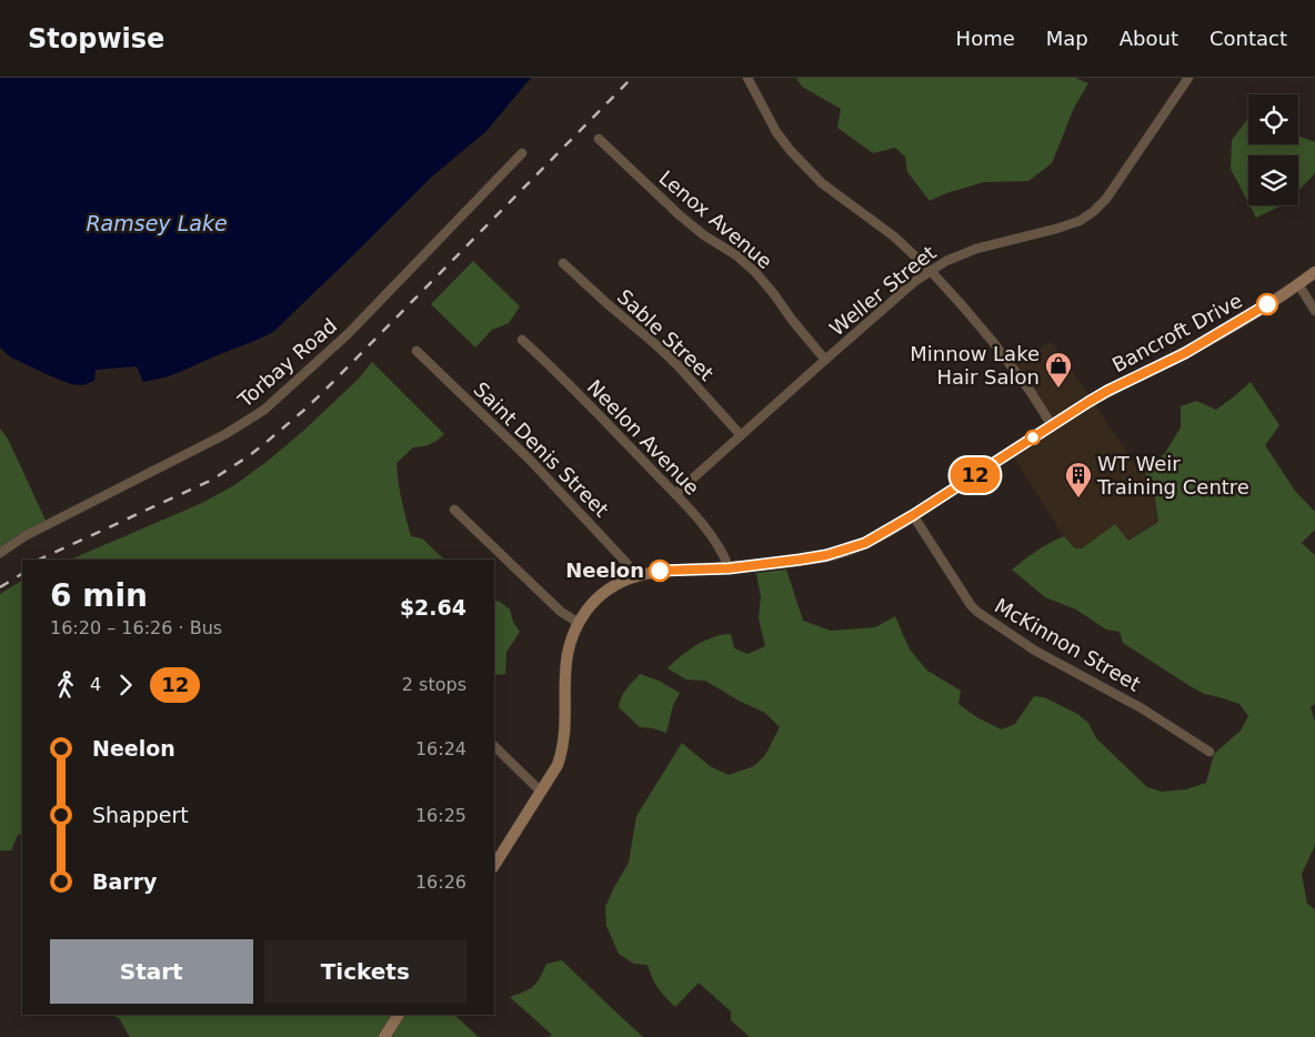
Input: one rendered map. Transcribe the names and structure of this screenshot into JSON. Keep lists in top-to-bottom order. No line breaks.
{"streets":{"main road":["Bancroft Drive"],"street":["Lenox Avenue","Weller Street","Sable Street","Torbay Road","Neelon Avenue","Saint Denis Street","McKinnon Street"]},"crossings":[["Lenox Avenue","Weller Street"],["Weller Street","Sable Street"],["Weller Street","Neelon Avenue"],["Bancroft Drive","Neelon Avenue"],["Bancroft Drive","Saint Denis Street"],["Bancroft Drive","McKinnon Street"]],"water":["Ramsey Lake"],"places":{"shop":["Minnow Lake Hair Salon"],"building":["WT Weir Training Centre"],"other":["Neelon"]},"lines":["bus line 12"],"page":{"header":"Stopwise","nav":["Home","Map","About","Contact"],"on_map":"12","heading":["6 min","16:20 – 16:26 · Bus","$2.64"],"legs":["4","12","2 stops"],"list":[{"name":"Neelon","value":"16:24"},{"name":"Shappert","value":"16:25"},{"name":"Barry","value":"16:26"}],"buttons":["Start","Tickets"]}}
